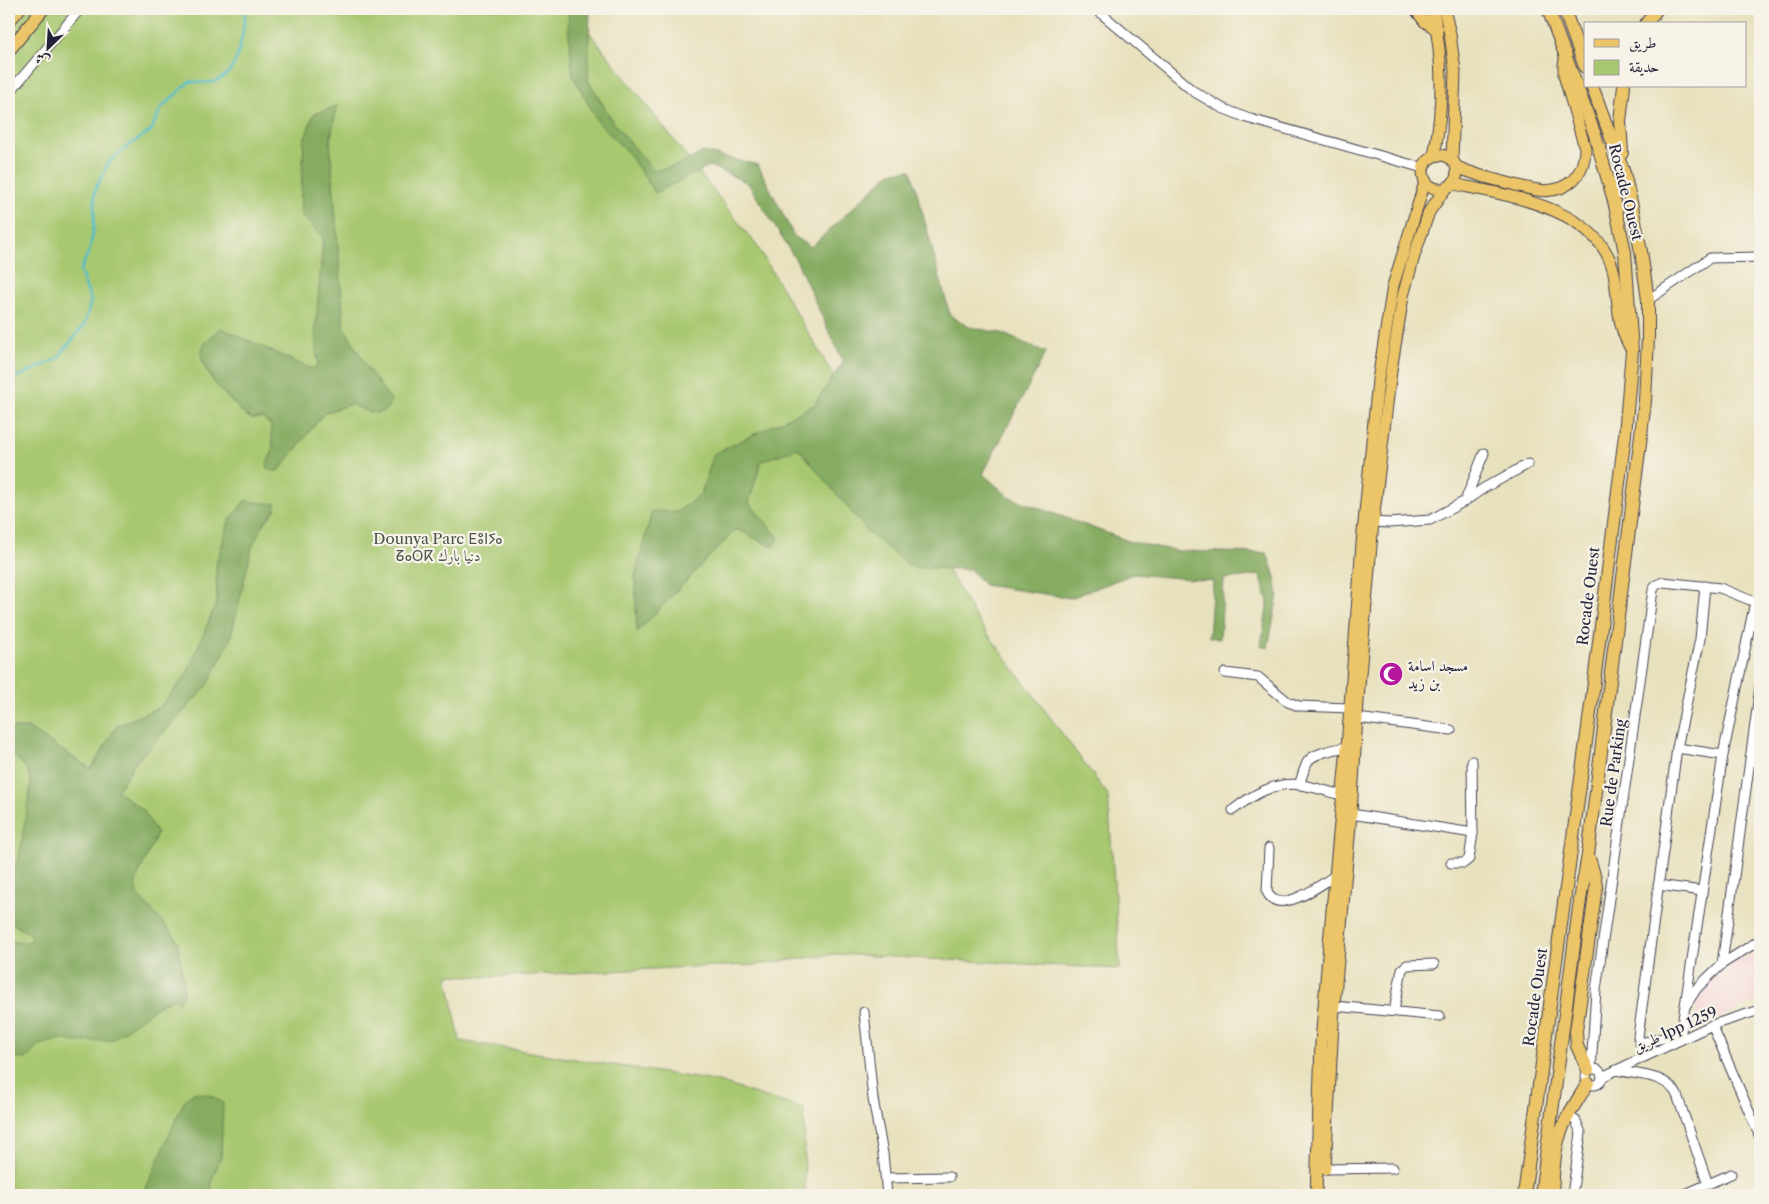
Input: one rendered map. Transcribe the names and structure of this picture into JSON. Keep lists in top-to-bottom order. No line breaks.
{"streets":{"highway":["Rocade Ouest"],"street":["Rue de Parking","طريق lpp 1259"]},"crossings":[["Rue de Parking","طريق lpp 1259"]],"parks":["Dounya Parc ⴹⵓⵏⵢⴰ ⵒⴰⵔⴽ دنيا بارك"],"places":{"mosque":["مسجد اسامة بن زيد"]},"legend":["طريق","حديقة"],"north":"bottom left"}
